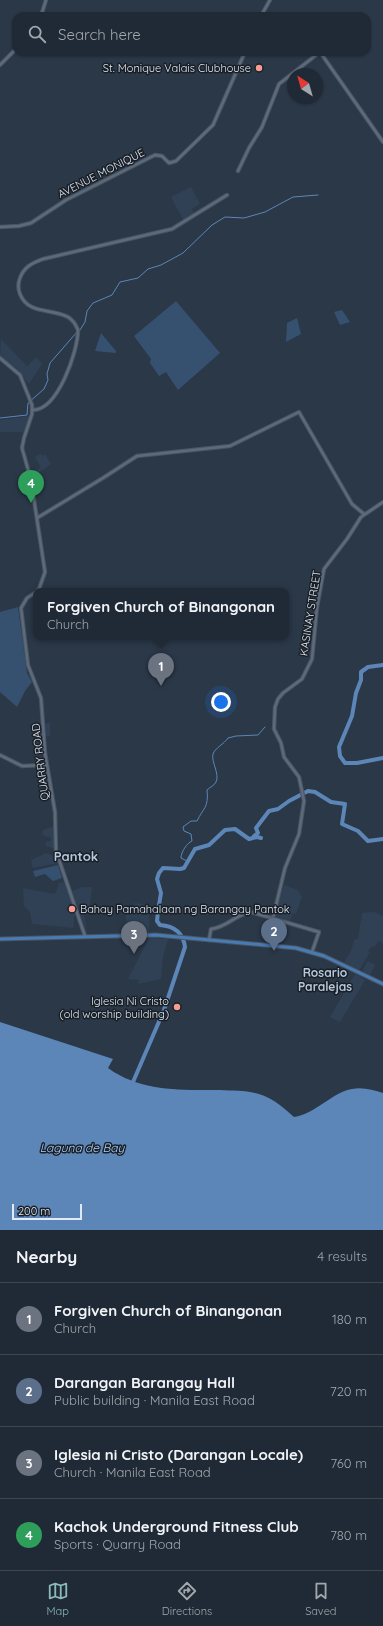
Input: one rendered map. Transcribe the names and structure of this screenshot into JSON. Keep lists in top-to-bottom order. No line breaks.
{"streets":{"street":["AVENUE MONIQUE","KASINAY STREET","QUARRY ROAD"]},"districts":["Pantok","Rosario Paralejas"],"water":["Laguna de Bay"],"places":["St. Monique Valais Clubhouse","Bahay Pamahalaan ng Barangay Pantok","Iglesia Ni Cristo (old worship building)"],"scale_bar":"200 m","north":"top left","page":{"search":"Search here","pins":["4","1","2","3"],"popup":["Forgiven Church of Binangonan","Church"],"scale":"200 m","heading":["Nearby","4 results"],"list":[{"mark":"1","name":"Forgiven Church of Binangonan","note":"Church","value":"180 m"},{"mark":"2","name":"Darangan Barangay Hall","note":"Public building · Manila East Road","value":"720 m"},{"mark":"3","name":"Iglesia ni Cristo (Darangan Locale)","note":"Church · Manila East Road","value":"760 m"},{"mark":"4","name":"Kachok Underground Fitness Club","note":"Sports · Quarry Road","value":"780 m"}],"nav":["Map","Directions","Saved"]}}
